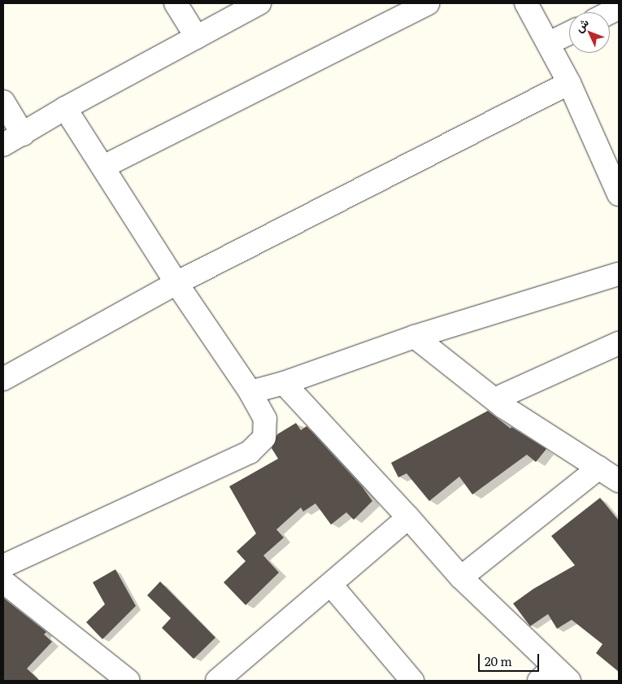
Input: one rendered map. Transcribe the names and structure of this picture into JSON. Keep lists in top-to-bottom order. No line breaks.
{"scale_bar":"20 m","north":"top left"}
